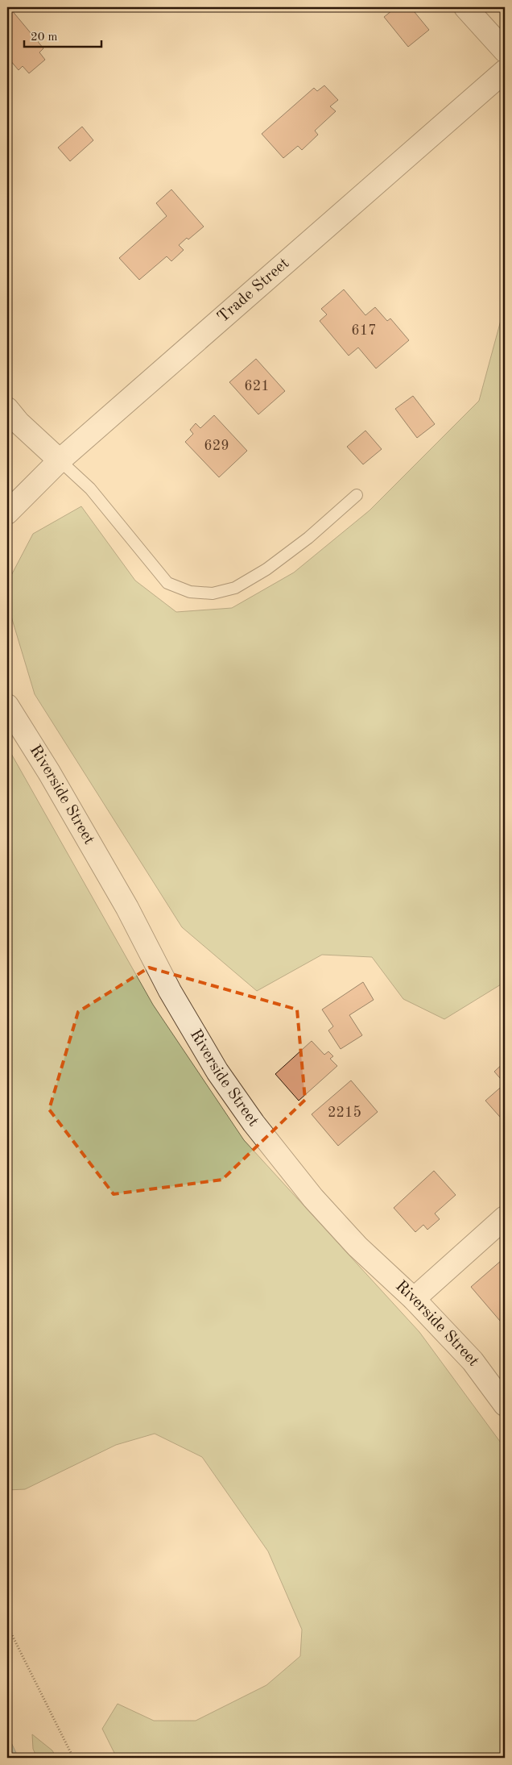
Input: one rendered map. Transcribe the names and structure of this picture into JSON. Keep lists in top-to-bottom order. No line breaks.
{"streets":{"street":["Trade Street","Riverside Street"]},"house_numbers":["617","621","629","2215"],"scale_bar":"20 m"}
